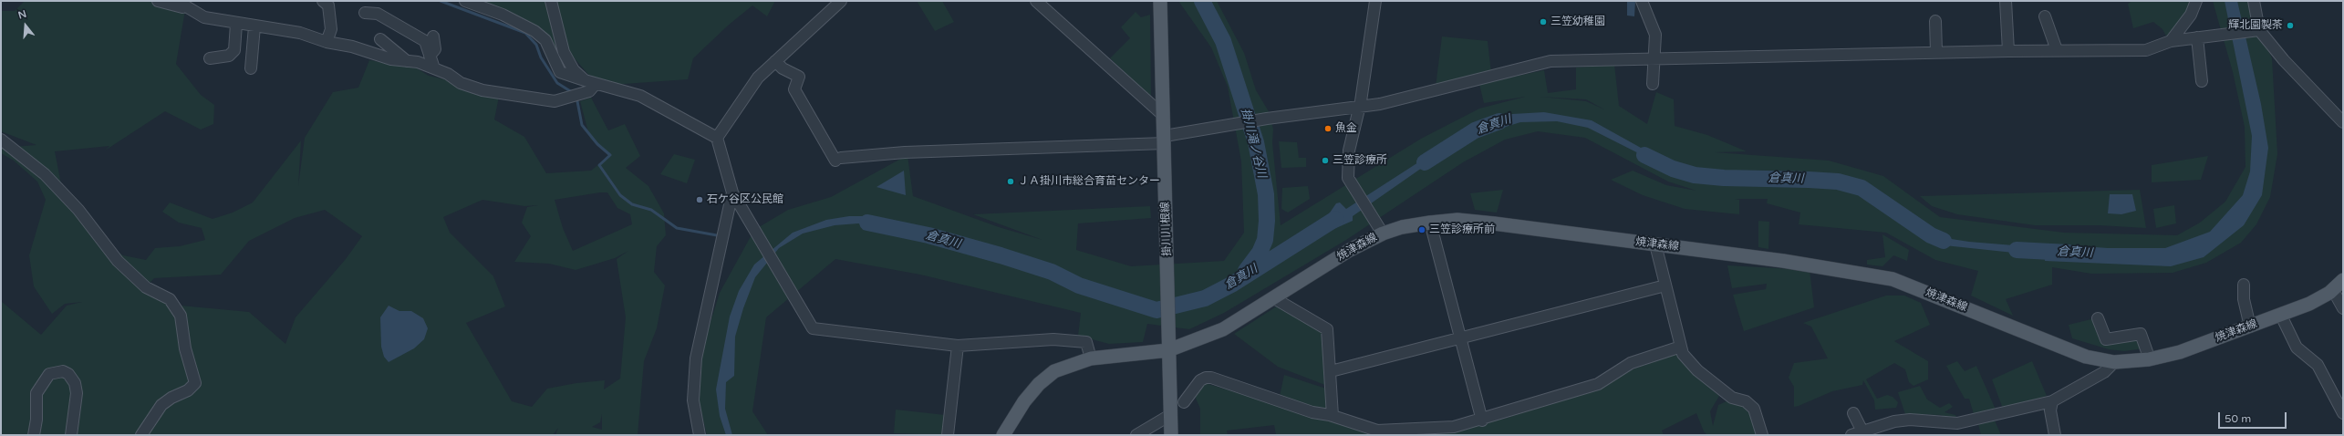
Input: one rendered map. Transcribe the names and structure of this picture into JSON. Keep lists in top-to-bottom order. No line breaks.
{"streets":{"main road":["掛川川根線","焼津森線"]},"crossings":[["掛川川根線","焼津森線"]],"water":["倉真川","掛川滝ノ谷川"],"places":["三笠幼稚園","輝北園製茶","魚金","三笠診療所","ＪＡ掛川市総合育苗センター","石ケ谷区公民館","三笠診療所前"],"scale_bar":"50 m","north":"top"}
